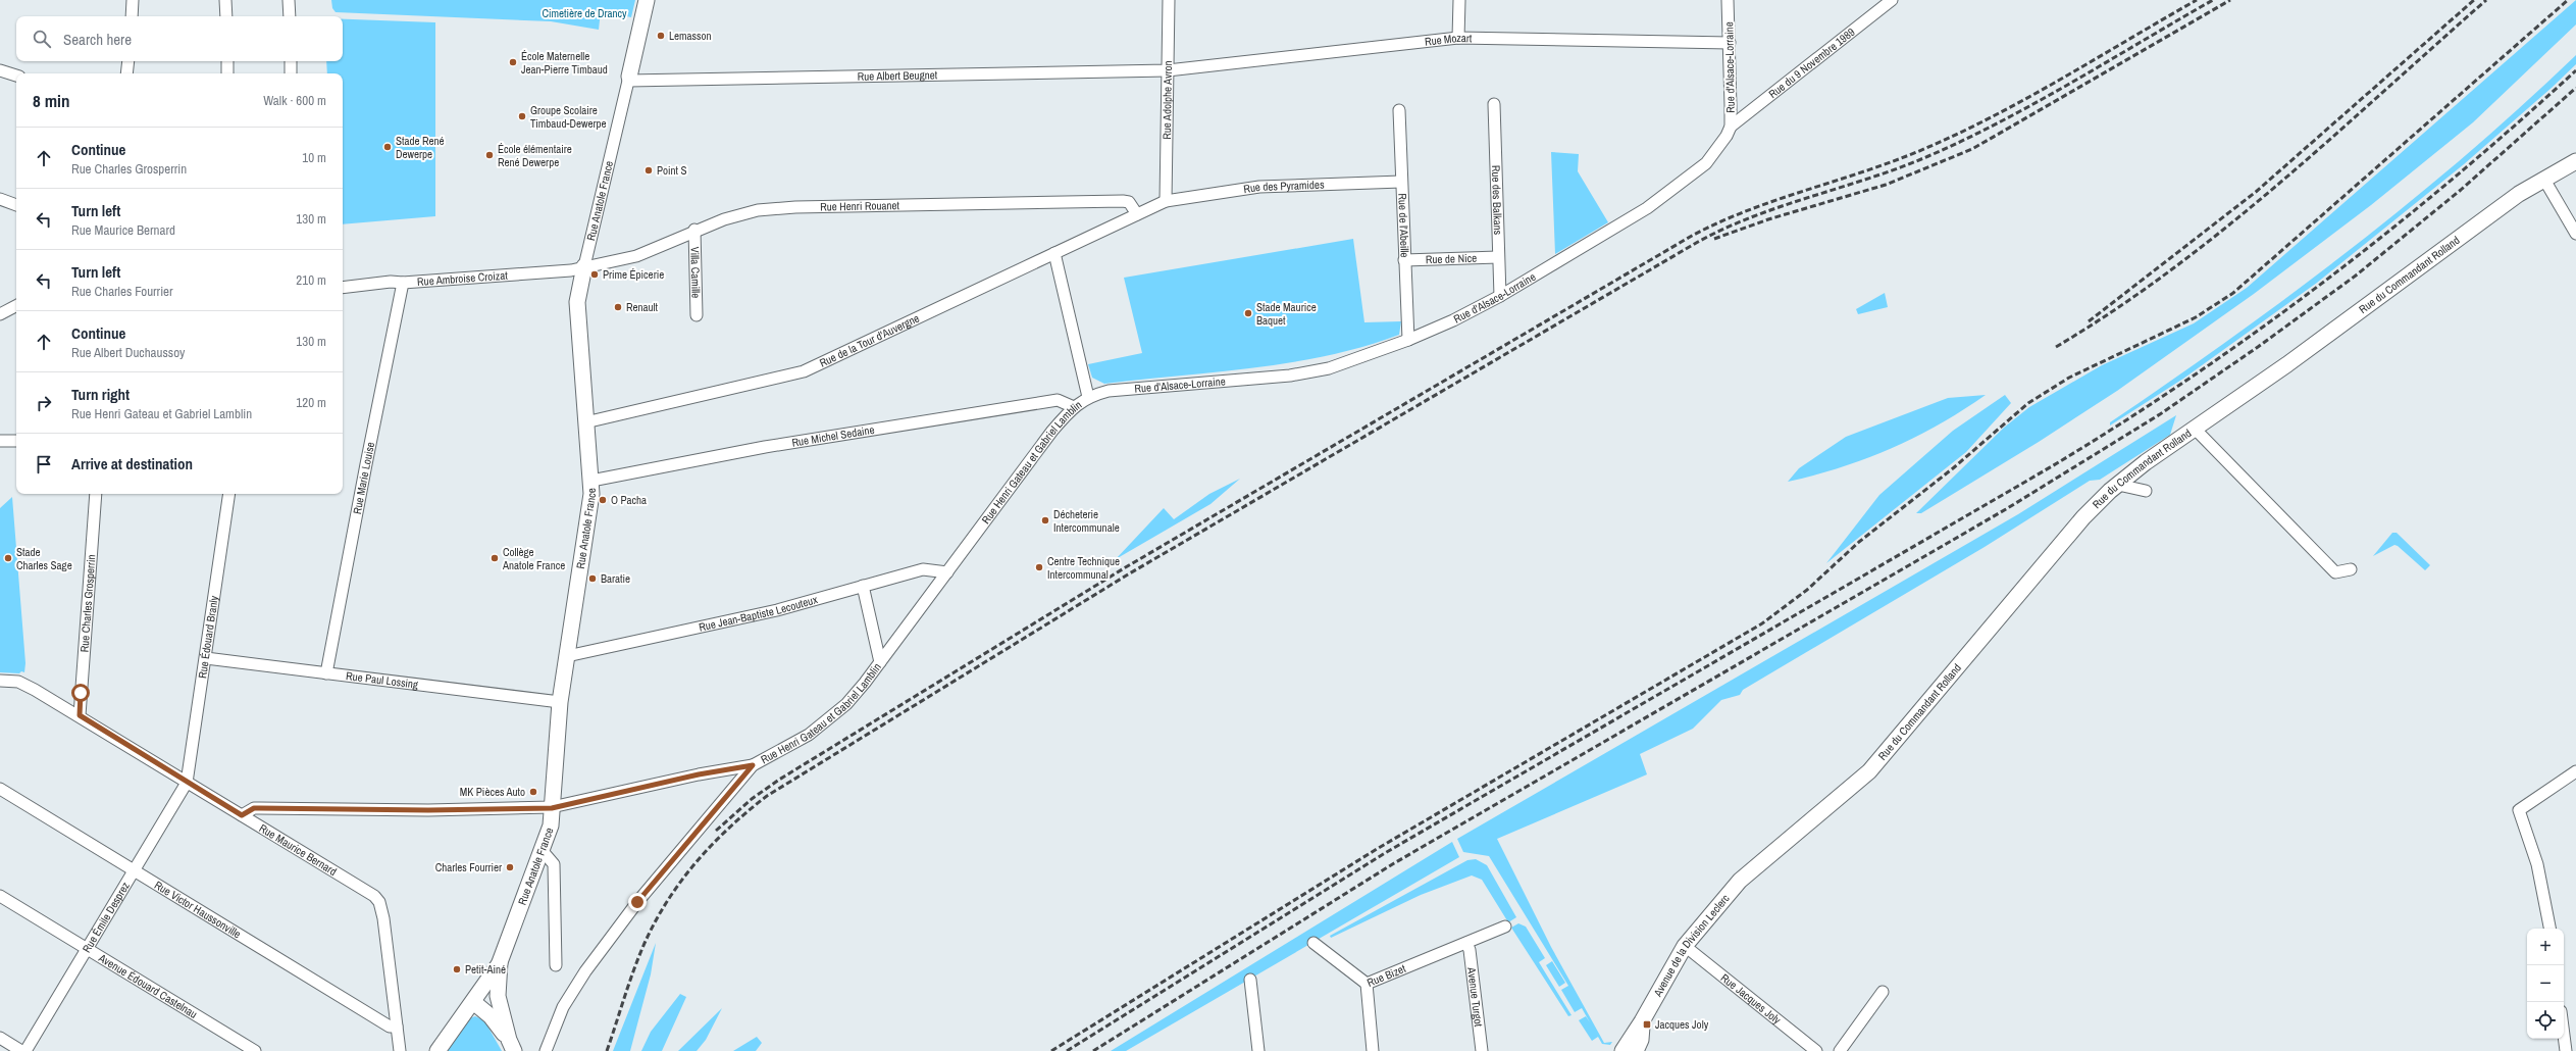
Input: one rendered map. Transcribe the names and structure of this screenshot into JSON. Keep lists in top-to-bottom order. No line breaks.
{"streets":{"street":["Rue Mozart","Rue du 9 Novembre 1989","Rue d'Alsace-Lorraine","Rue Albert Beugnet","Rue Adolphe Avron","Rue des Pyramides","Rue des Balkans","Rue Anatole France","Rue Henri Rouanet","Rue de l'Abeille","Rue de Nice","Villa Camille","Rue du Commandant Rolland","Rue Ambroise Croizat","Rue de la Tour d'Auvergne","Rue Michel Sedaine","Rue Henri Gateau et Gabriel Lamblin","Rue Marie Louise","Rue Charles Grosperrin","Rue Jean-Baptiste Lecouteux","Rue Édouard Branly","Rue Paul Lossing","Rue Maurice Bernard","Rue Victor Haussonville","Rue Émile Desprez","Avenue de la Division Leclerc","Rue Bizet","Avenue Édouard Castelnau","Avenue Turgot","Rue Jacques Joly"]},"crossings":[["Rue Mozart","Rue d'Alsace-Lorraine"],["Rue Mozart","Rue Albert Beugnet"],["Rue Mozart","Rue Adolphe Avron"],["Rue du 9 Novembre 1989","Rue d'Alsace-Lorraine"],["Rue d'Alsace-Lorraine","Rue des Balkans"],["Rue d'Alsace-Lorraine","Rue de l'Abeille"],["Rue d'Alsace-Lorraine","Rue Henri Gateau et Gabriel Lamblin"],["Rue Albert Beugnet","Rue Adolphe Avron"],["Rue Albert Beugnet","Rue Anatole France"],["Rue Adolphe Avron","Rue des Pyramides"],["Rue des Pyramides","Rue Henri Rouanet"],["Rue des Pyramides","Rue de l'Abeille"],["Rue des Pyramides","Rue de la Tour d'Auvergne"],["Rue des Balkans","Rue de Nice"],["Rue Anatole France","Rue Henri Rouanet"],["Rue Anatole France","Rue Ambroise Croizat"],["Rue Anatole France","Rue de la Tour d'Auvergne"],["Rue Anatole France","Rue Michel Sedaine"],["Rue Anatole France","Rue Jean-Baptiste Lecouteux"],["Rue Anatole France","Rue Paul Lossing"],["Rue Henri Rouanet","Villa Camille"],["Rue Henri Rouanet","Rue Ambroise Croizat"],["Rue Henri Rouanet","Rue de la Tour d'Auvergne"],["Rue de l'Abeille","Rue de Nice"],["Rue du Commandant Rolland","Avenue de la Division Leclerc"],["Rue Ambroise Croizat","Rue Marie Louise"],["Rue Michel Sedaine","Rue Henri Gateau et Gabriel Lamblin"],["Rue Henri Gateau et Gabriel Lamblin","Rue Jean-Baptiste Lecouteux"],["Rue Marie Louise","Rue Paul Lossing"],["Rue Charles Grosperrin","Rue Maurice Bernard"],["Rue Édouard Branly","Rue Paul Lossing"],["Rue Édouard Branly","Rue Maurice Bernard"],["Rue Édouard Branly","Rue Émile Desprez"],["Rue Maurice Bernard","Rue Victor Haussonville"],["Rue Maurice Bernard","Rue Émile Desprez"],["Rue Victor Haussonville","Rue Émile Desprez"],["Rue Émile Desprez","Avenue Édouard Castelnau"],["Avenue de la Division Leclerc","Rue Jacques Joly"],["Rue Bizet","Avenue Turgot"]],"parks":["Cimetière de Drancy"],"places":{"other":["Lemasson","École Maternelle Jean-Pierre Timbaud","Groupe Scolaire Timbaud-Dewerpe","Stade René Dewerpe","École élémentaire René Dewerpe","Point S","Prime Épicerie","Renault","Stade Maurice Baquet","O Pacha","Décheterie Intercommunale","Stade Charles Sage","Collège Anatole France","Centre Technique Intercommunal","Baratie","MK Pièces Auto","Charles Fourrier","Petit-Ainé"],"transit":["Jacques Joly"]},"page":{"search":"Search here","heading":["8 min","Walk · 600 m"],"list":[["Continue","Rue Charles Grosperrin","10 m"],["Turn left","Rue Maurice Bernard","130 m"],["Turn left","Rue Charles Fourrier","210 m"],["Continue","Rue Albert Duchaussoy","130 m"],["Turn right","Rue Henri Gateau et Gabriel Lamblin","120 m"],"Arrive at destination"],"map_buttons":["+","−"]}}
